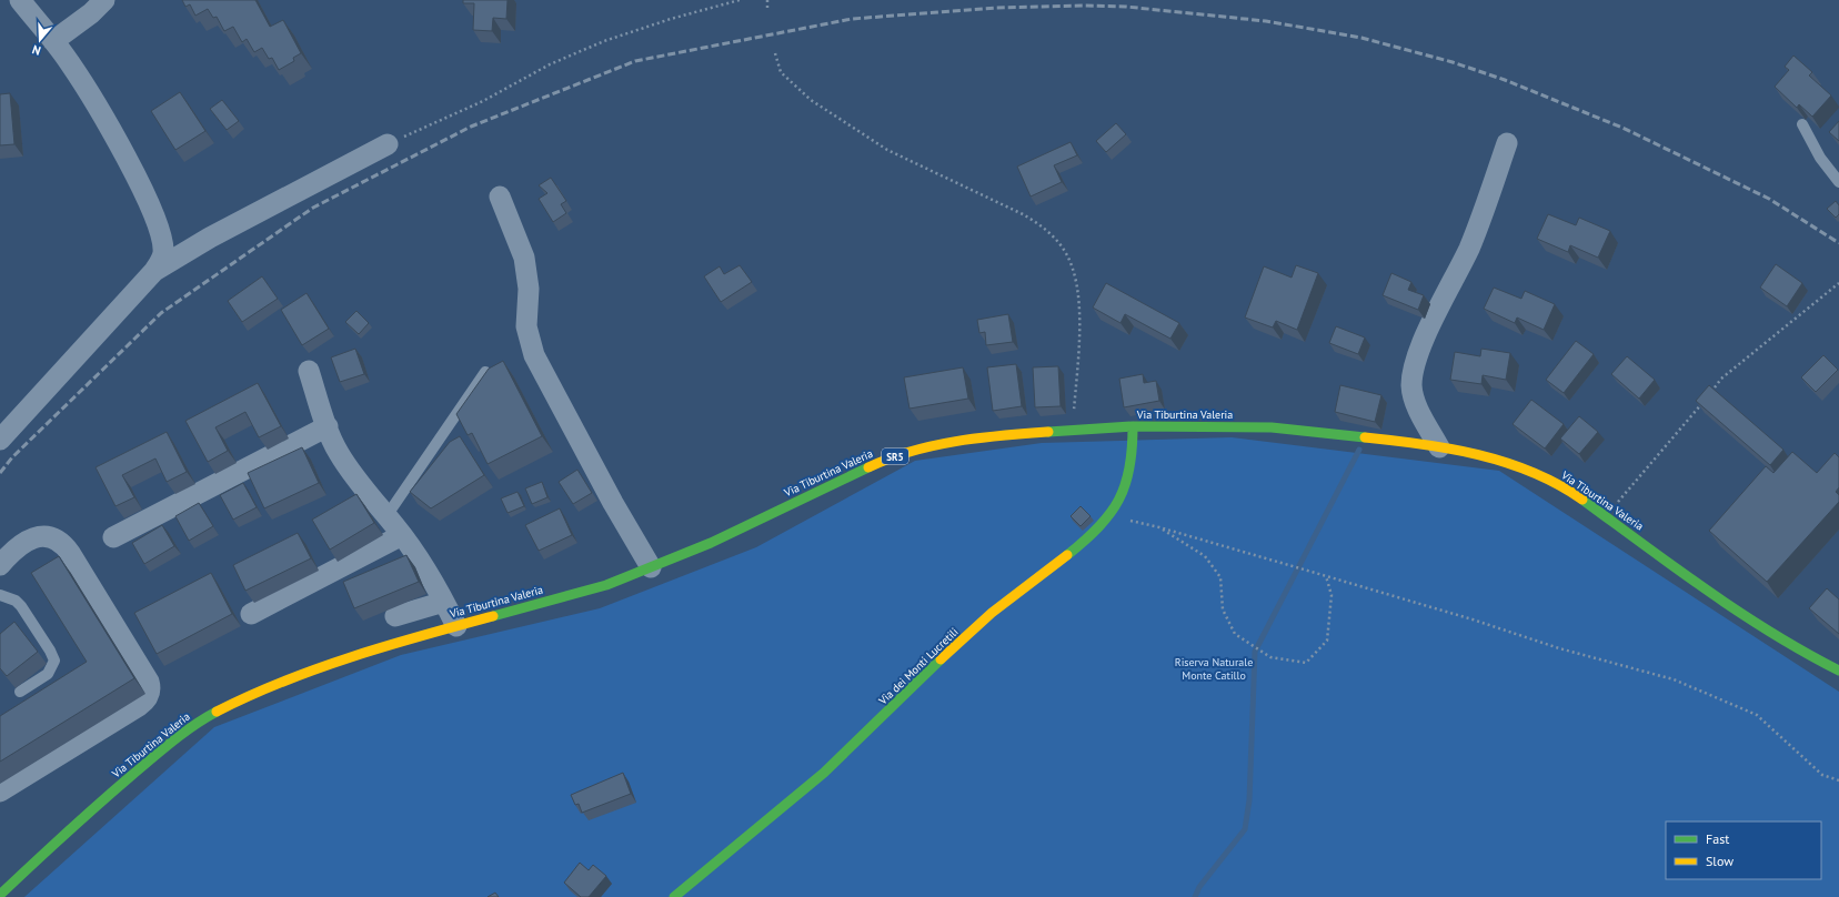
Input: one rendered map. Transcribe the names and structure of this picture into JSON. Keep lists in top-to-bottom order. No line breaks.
{"streets":{"main road":["Via Tiburtina Valeria","SR5","Via dei Monti Lucretili"]},"crossings":[["Via Tiburtina Valeria","Via dei Monti Lucretili"]],"parks":["Riserva Naturale Monte Catillo"],"legend":["Fast","Slow"],"north":"bottom"}
